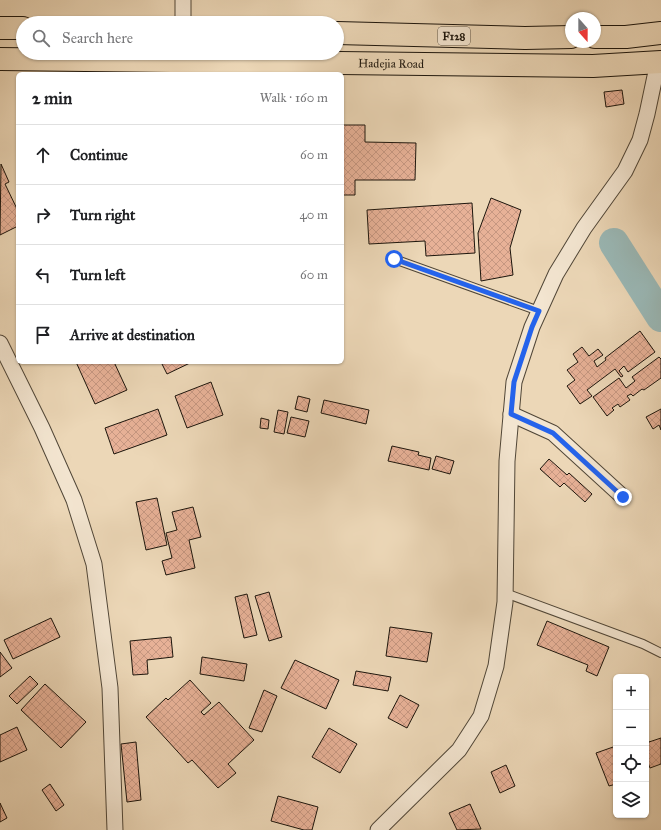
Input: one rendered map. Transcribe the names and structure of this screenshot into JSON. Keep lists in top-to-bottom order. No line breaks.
{"streets":{"main road":["F128","Hadejia Road"]},"north":"bottom","page":{"search":"Search here","heading":["2 min","Walk · 160 m"],"list":[["Continue","60 m"],["Turn right","40 m"],["Turn left","60 m"],"Arrive at destination"],"map_buttons":["+","−"]}}
